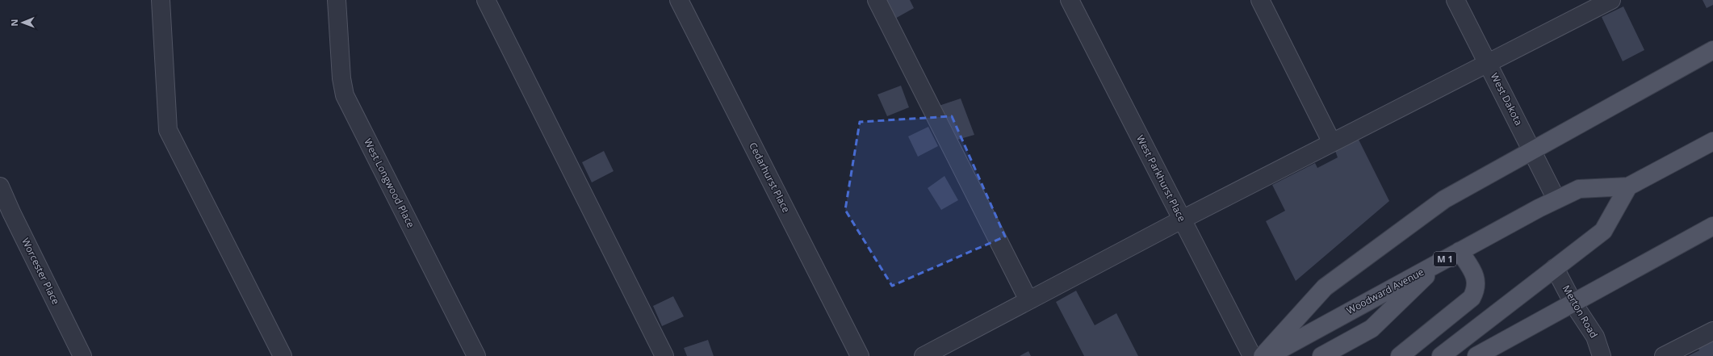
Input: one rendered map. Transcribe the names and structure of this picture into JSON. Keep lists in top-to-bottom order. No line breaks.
{"streets":{"main road":["M 1","Woodward Avenue"],"street":["West Dakota","Cedarhurst Place","West Parkhurst Place","West Longwood Place","Worcester Place","Merton Road"]},"crossings":[["West Dakota","Woodward Avenue"]],"north":"left"}
